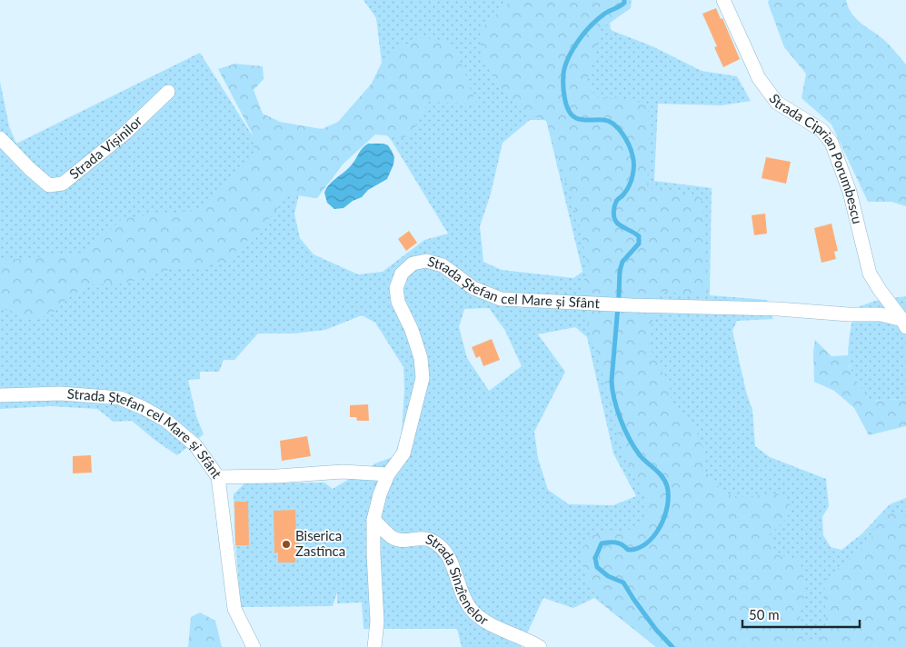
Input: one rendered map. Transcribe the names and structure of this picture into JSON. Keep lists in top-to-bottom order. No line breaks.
{"streets":{"street":["Strada Vișinilor","Strada Ciprian Porumbescu","Strada Ștefan cel Mare și Sfânt","Strada Sînzîenelor"]},"crossings":[["Strada Ciprian Porumbescu","Strada Ștefan cel Mare și Sfânt"],["Strada Ștefan cel Mare și Sfânt","Strada Sînzîenelor"]],"places":["Biserica Zastînca"],"scale_bar":"50 m"}
